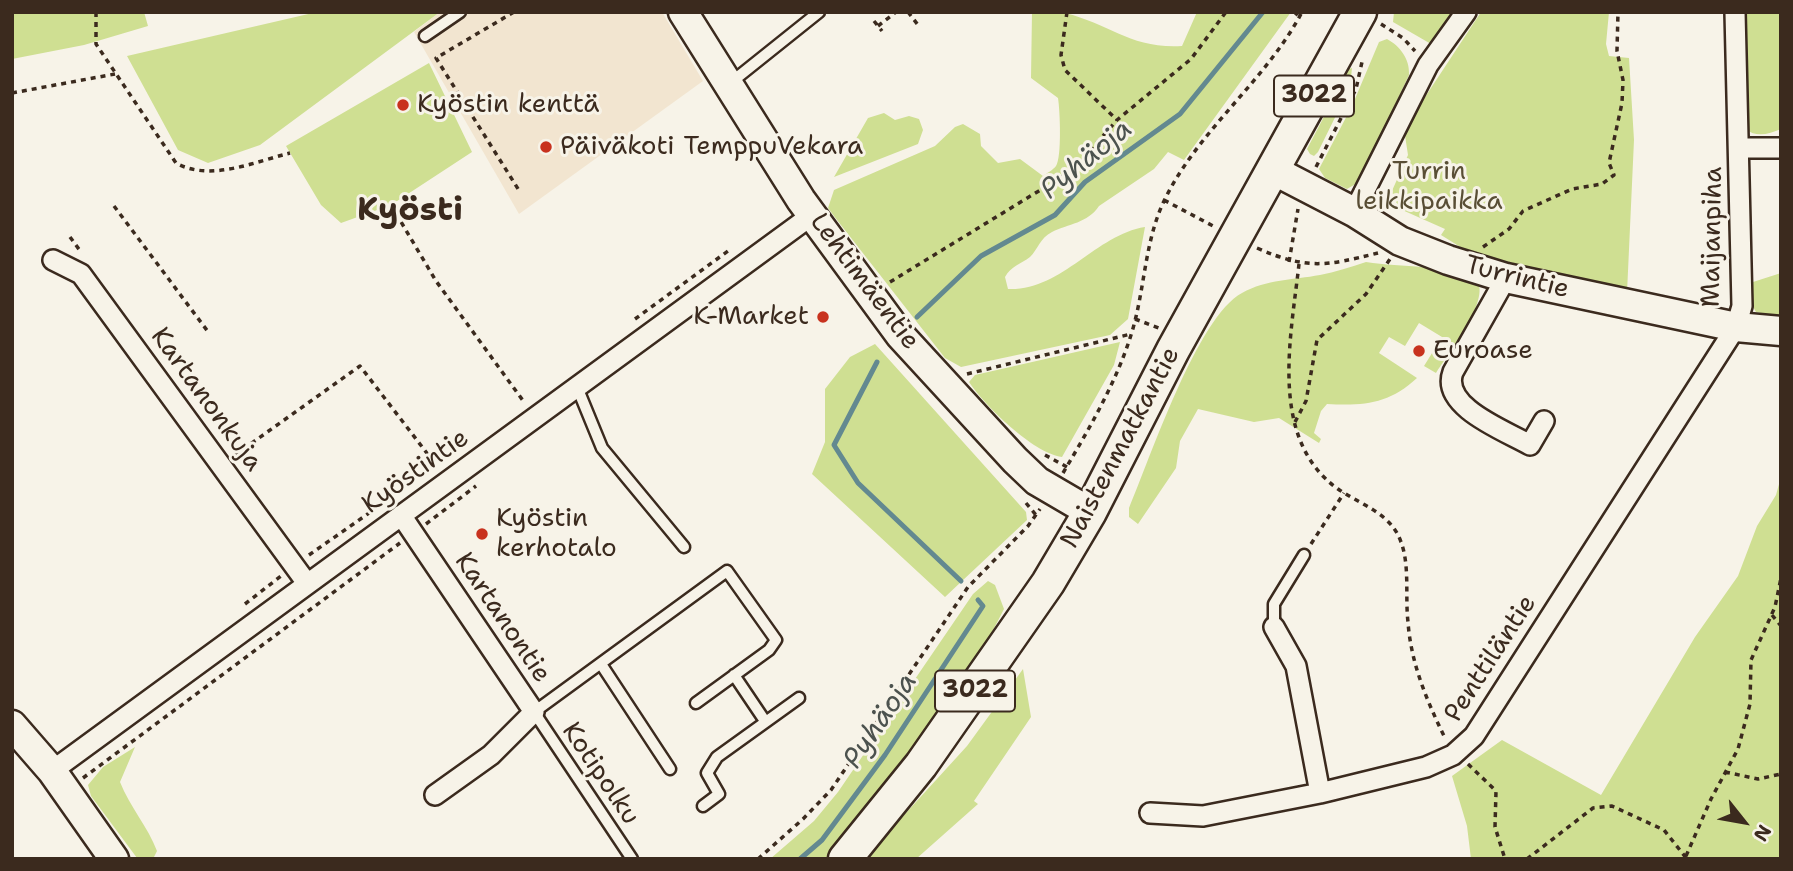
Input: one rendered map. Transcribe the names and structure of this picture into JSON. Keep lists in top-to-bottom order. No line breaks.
{"streets":{"main road":["3022","Naistenmatkantie"],"street":["Maijanpiha","Turrintie","Lehtimäentie","Kartanonkuja","Kyöstintie","Kartanontie","Penttiläntie"],"lane":["Kotipolku"]},"crossings":[["Maijanpiha","Turrintie"],["Maijanpiha","Penttiläntie"],["Turrintie","Naistenmatkantie"],["Turrintie","Penttiläntie"],["Lehtimäentie","Naistenmatkantie"],["Lehtimäentie","Kyöstintie"],["Kartanonkuja","Kyöstintie"],["Kyöstintie","Kartanontie"],["Kartanontie","Kotipolku"]],"districts":["Kyösti"],"water":["Pyhäoja"],"parks":["Turrin leikkipaikka"],"places":["Kyöstin kenttä","Päiväkoti TemppuVekara","K-Market","Euroase","Kyöstin kerhotalo"],"north":"bottom right"}
